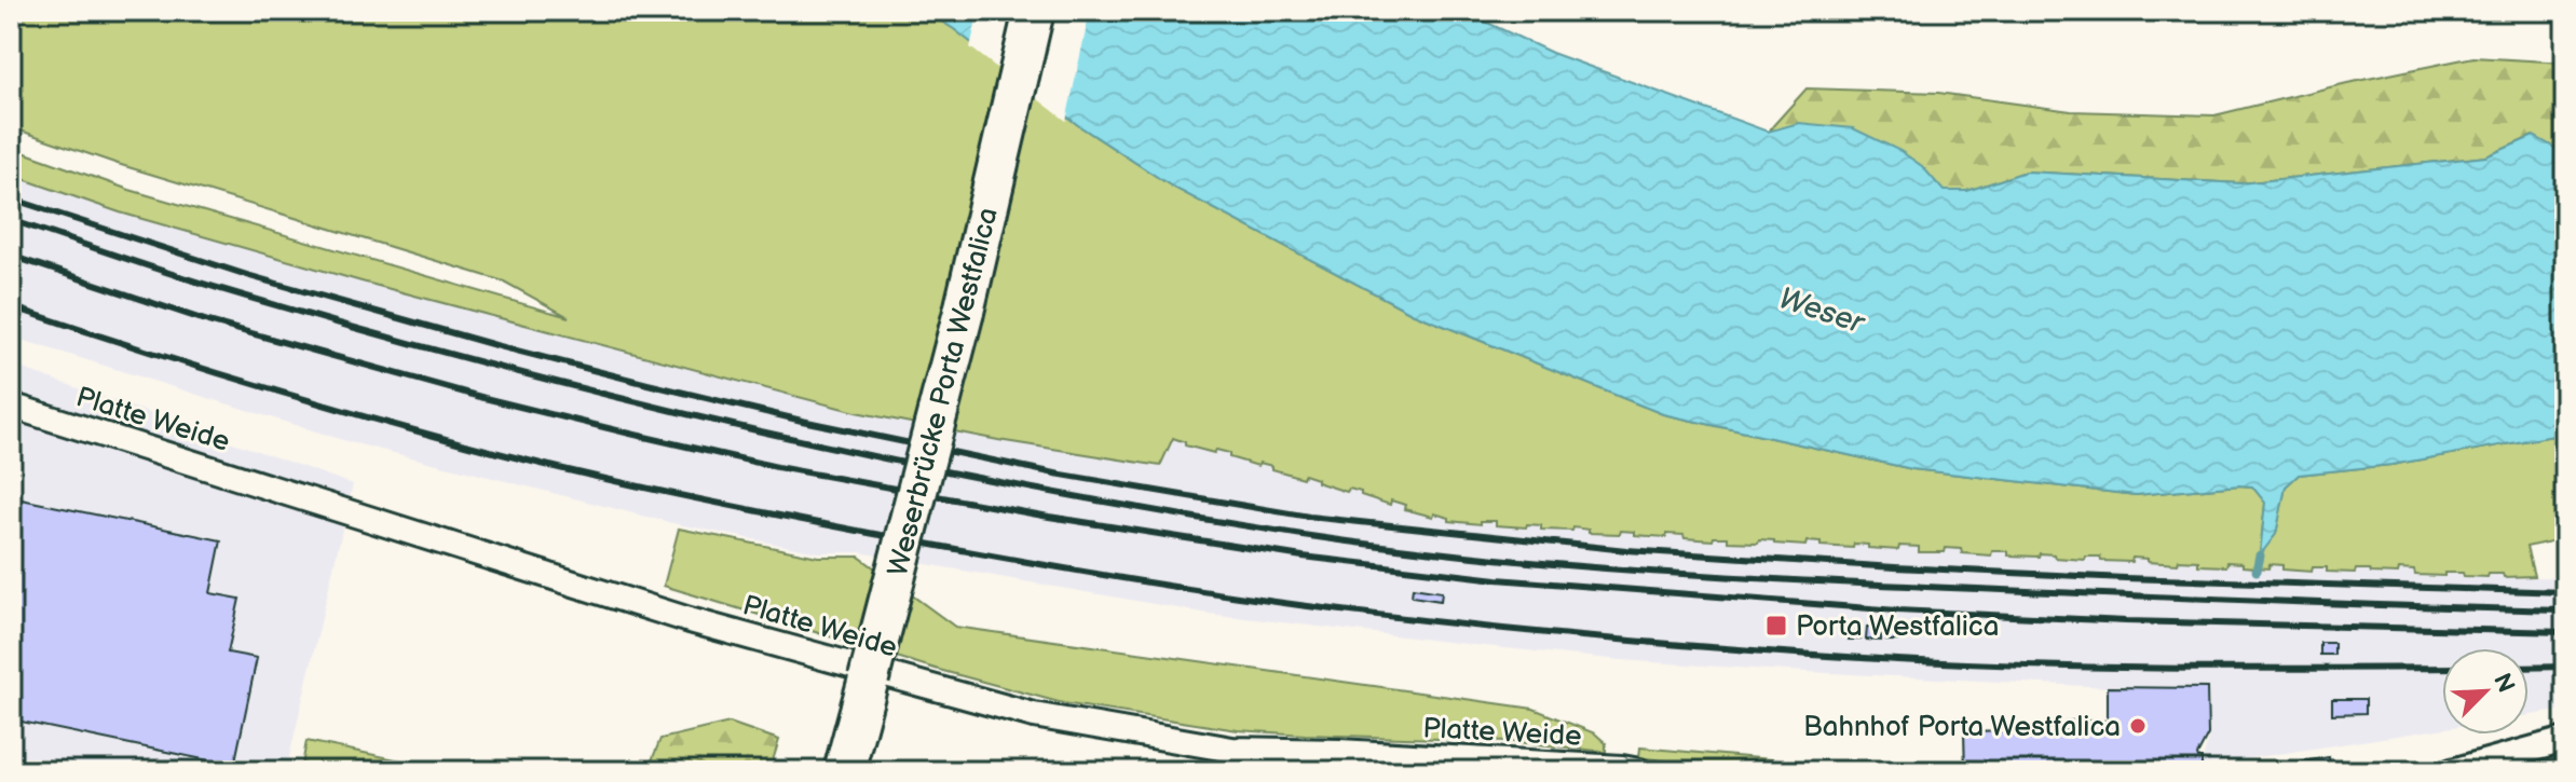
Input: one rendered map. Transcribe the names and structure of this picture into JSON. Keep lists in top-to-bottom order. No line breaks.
{"streets":{"main road":["Weserbrücke Porta Westfalica"],"street":["Platte Weide"]},"water":["Weser"],"places":{"transit":["Porta Westfalica"],"other":["Bahnhof Porta Westfalica"]},"north":"top right"}
